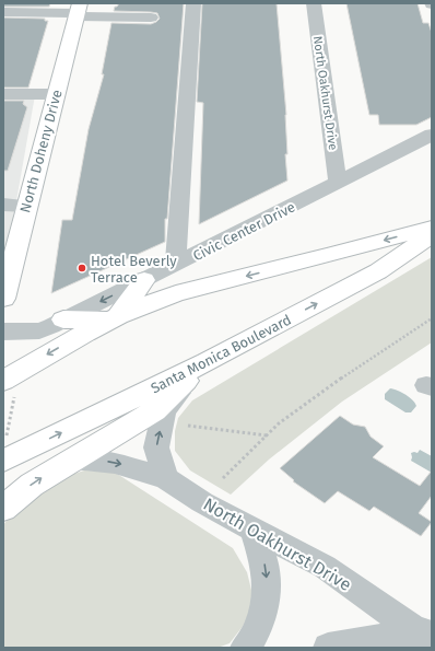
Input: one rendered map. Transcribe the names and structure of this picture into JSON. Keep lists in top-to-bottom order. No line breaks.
{"streets":{"main road":["North Doheny Drive","Santa Monica Boulevard"],"street":["North Oakhurst Drive","Civic Center Drive"]},"crossings":[["North Oakhurst Drive","Civic Center Drive"]],"places":["Hotel Beverly Terrace"]}
